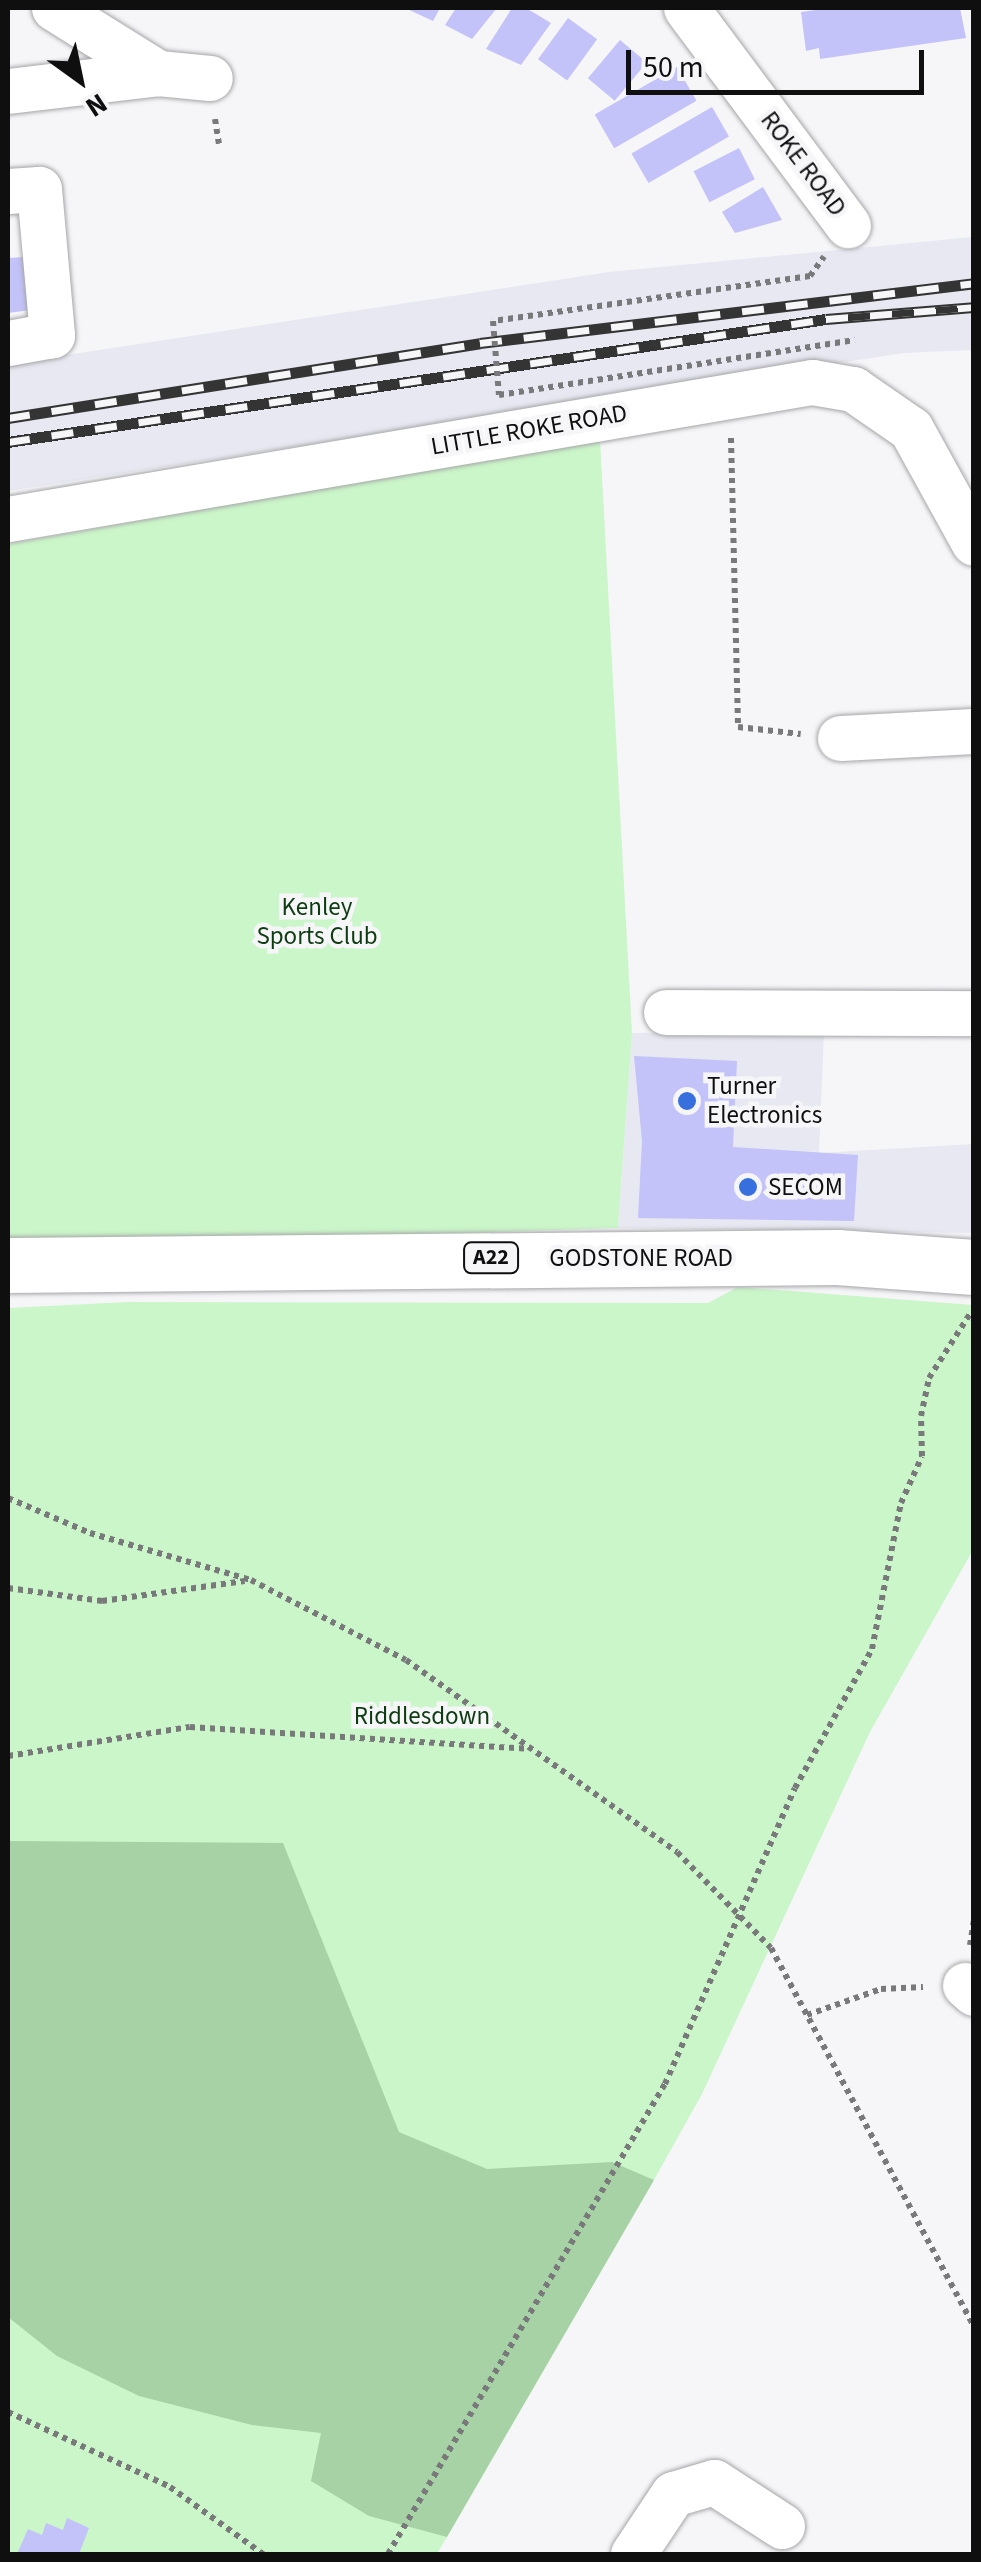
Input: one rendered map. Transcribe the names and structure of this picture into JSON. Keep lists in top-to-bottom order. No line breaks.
{"streets":{"highway":["A22","GODSTONE ROAD"],"street":["ROKE ROAD","LITTLE ROKE ROAD"]},"parks":["Kenley Sports Club","Riddlesdown"],"places":["Turner Electronics","SECOM"],"scale_bar":"50 m","north":"bottom right"}
